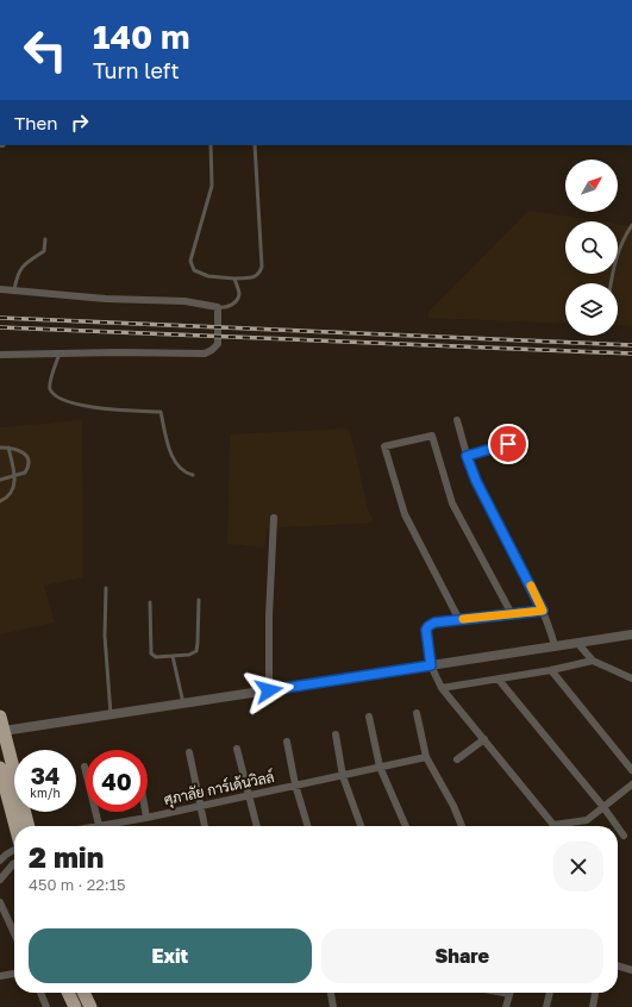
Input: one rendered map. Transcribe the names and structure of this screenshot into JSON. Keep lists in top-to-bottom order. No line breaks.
{"streets":{"street":["ศุภาลัย การ์เด้นวิลล์"]},"north":"top right","page":{"turn":["140 m","Turn left"],"then":"Then","speed":"34 km/h","limit":"40","heading":["2 min","450 m · 22:15"],"buttons":["Exit","Share"]}}
